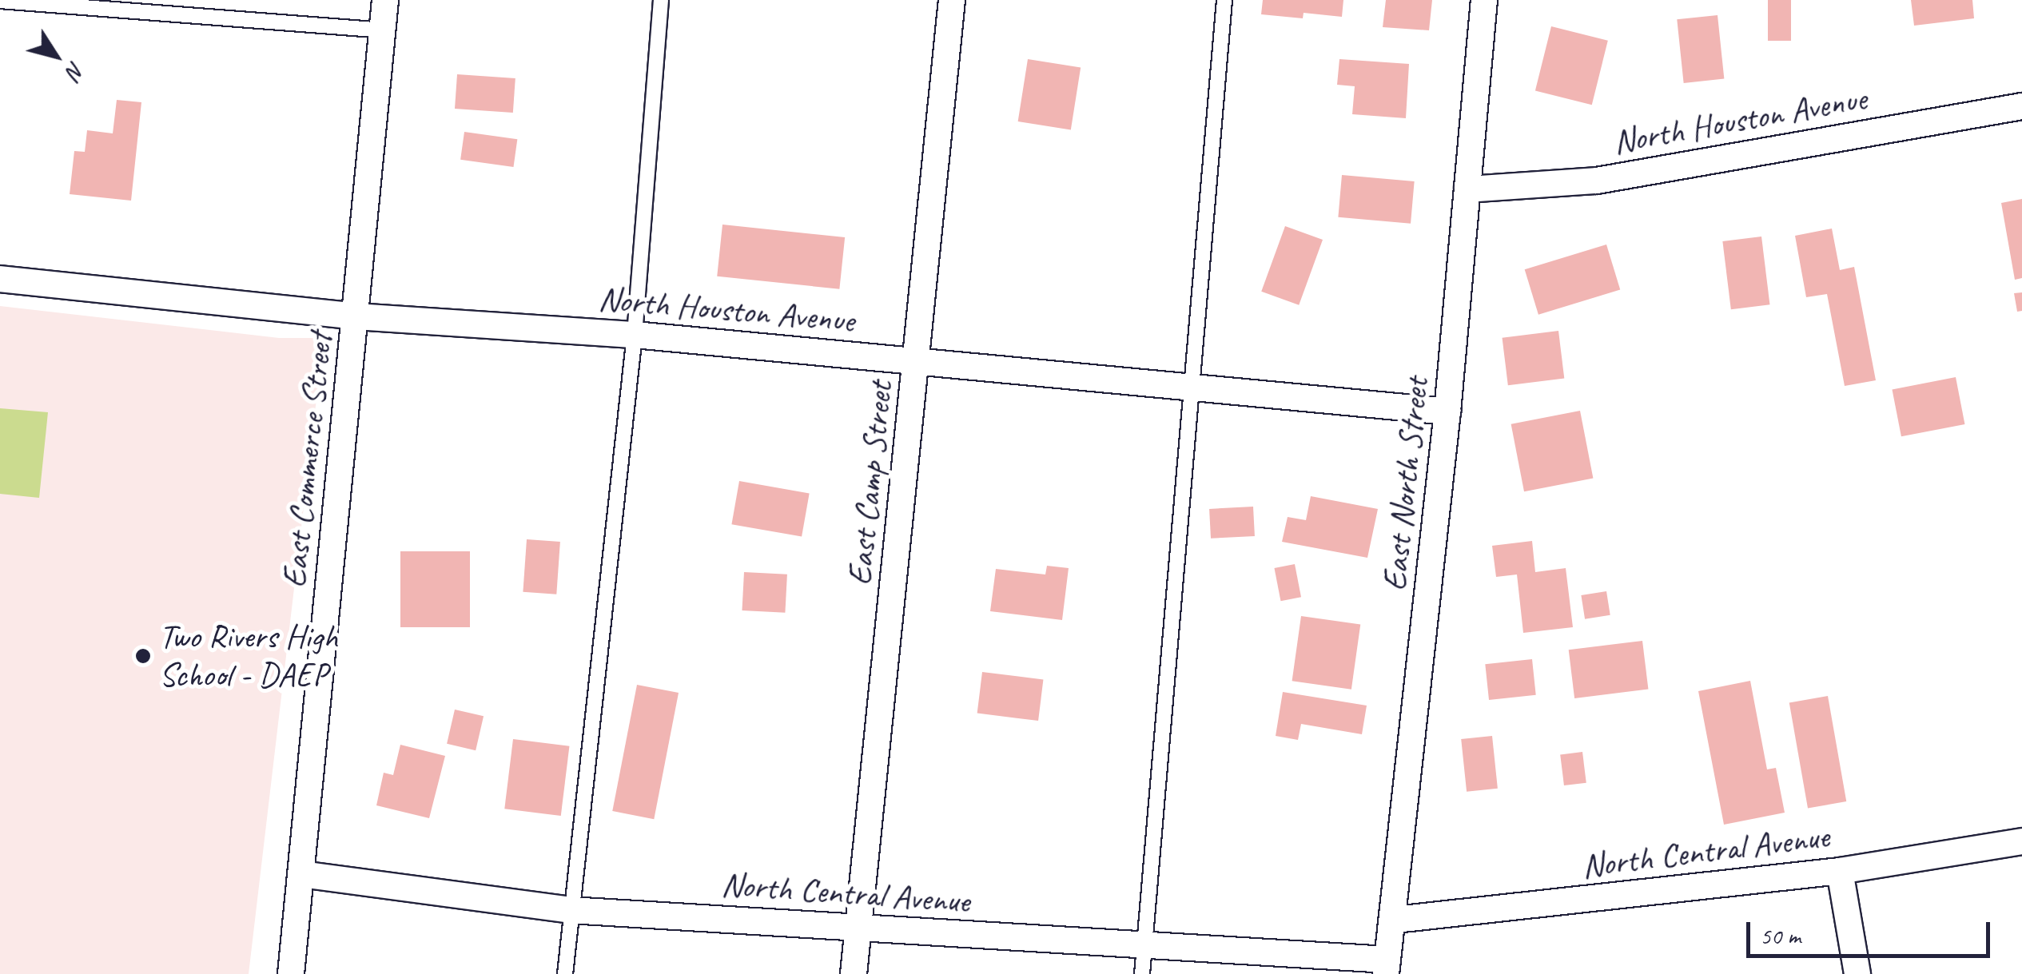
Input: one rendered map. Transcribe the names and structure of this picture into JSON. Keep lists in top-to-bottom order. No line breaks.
{"streets":{"street":["North Houston Avenue","East Commerce Street","East Camp Street","East North Street","North Central Avenue"]},"crossings":[["North Houston Avenue","East Commerce Street"],["North Houston Avenue","East Camp Street"],["North Houston Avenue","East North Street"],["East Commerce Street","North Central Avenue"],["East Camp Street","North Central Avenue"],["East North Street","North Central Avenue"]],"places":["Two Rivers High School - DAEP"],"scale_bar":"50 m","north":"bottom right"}
